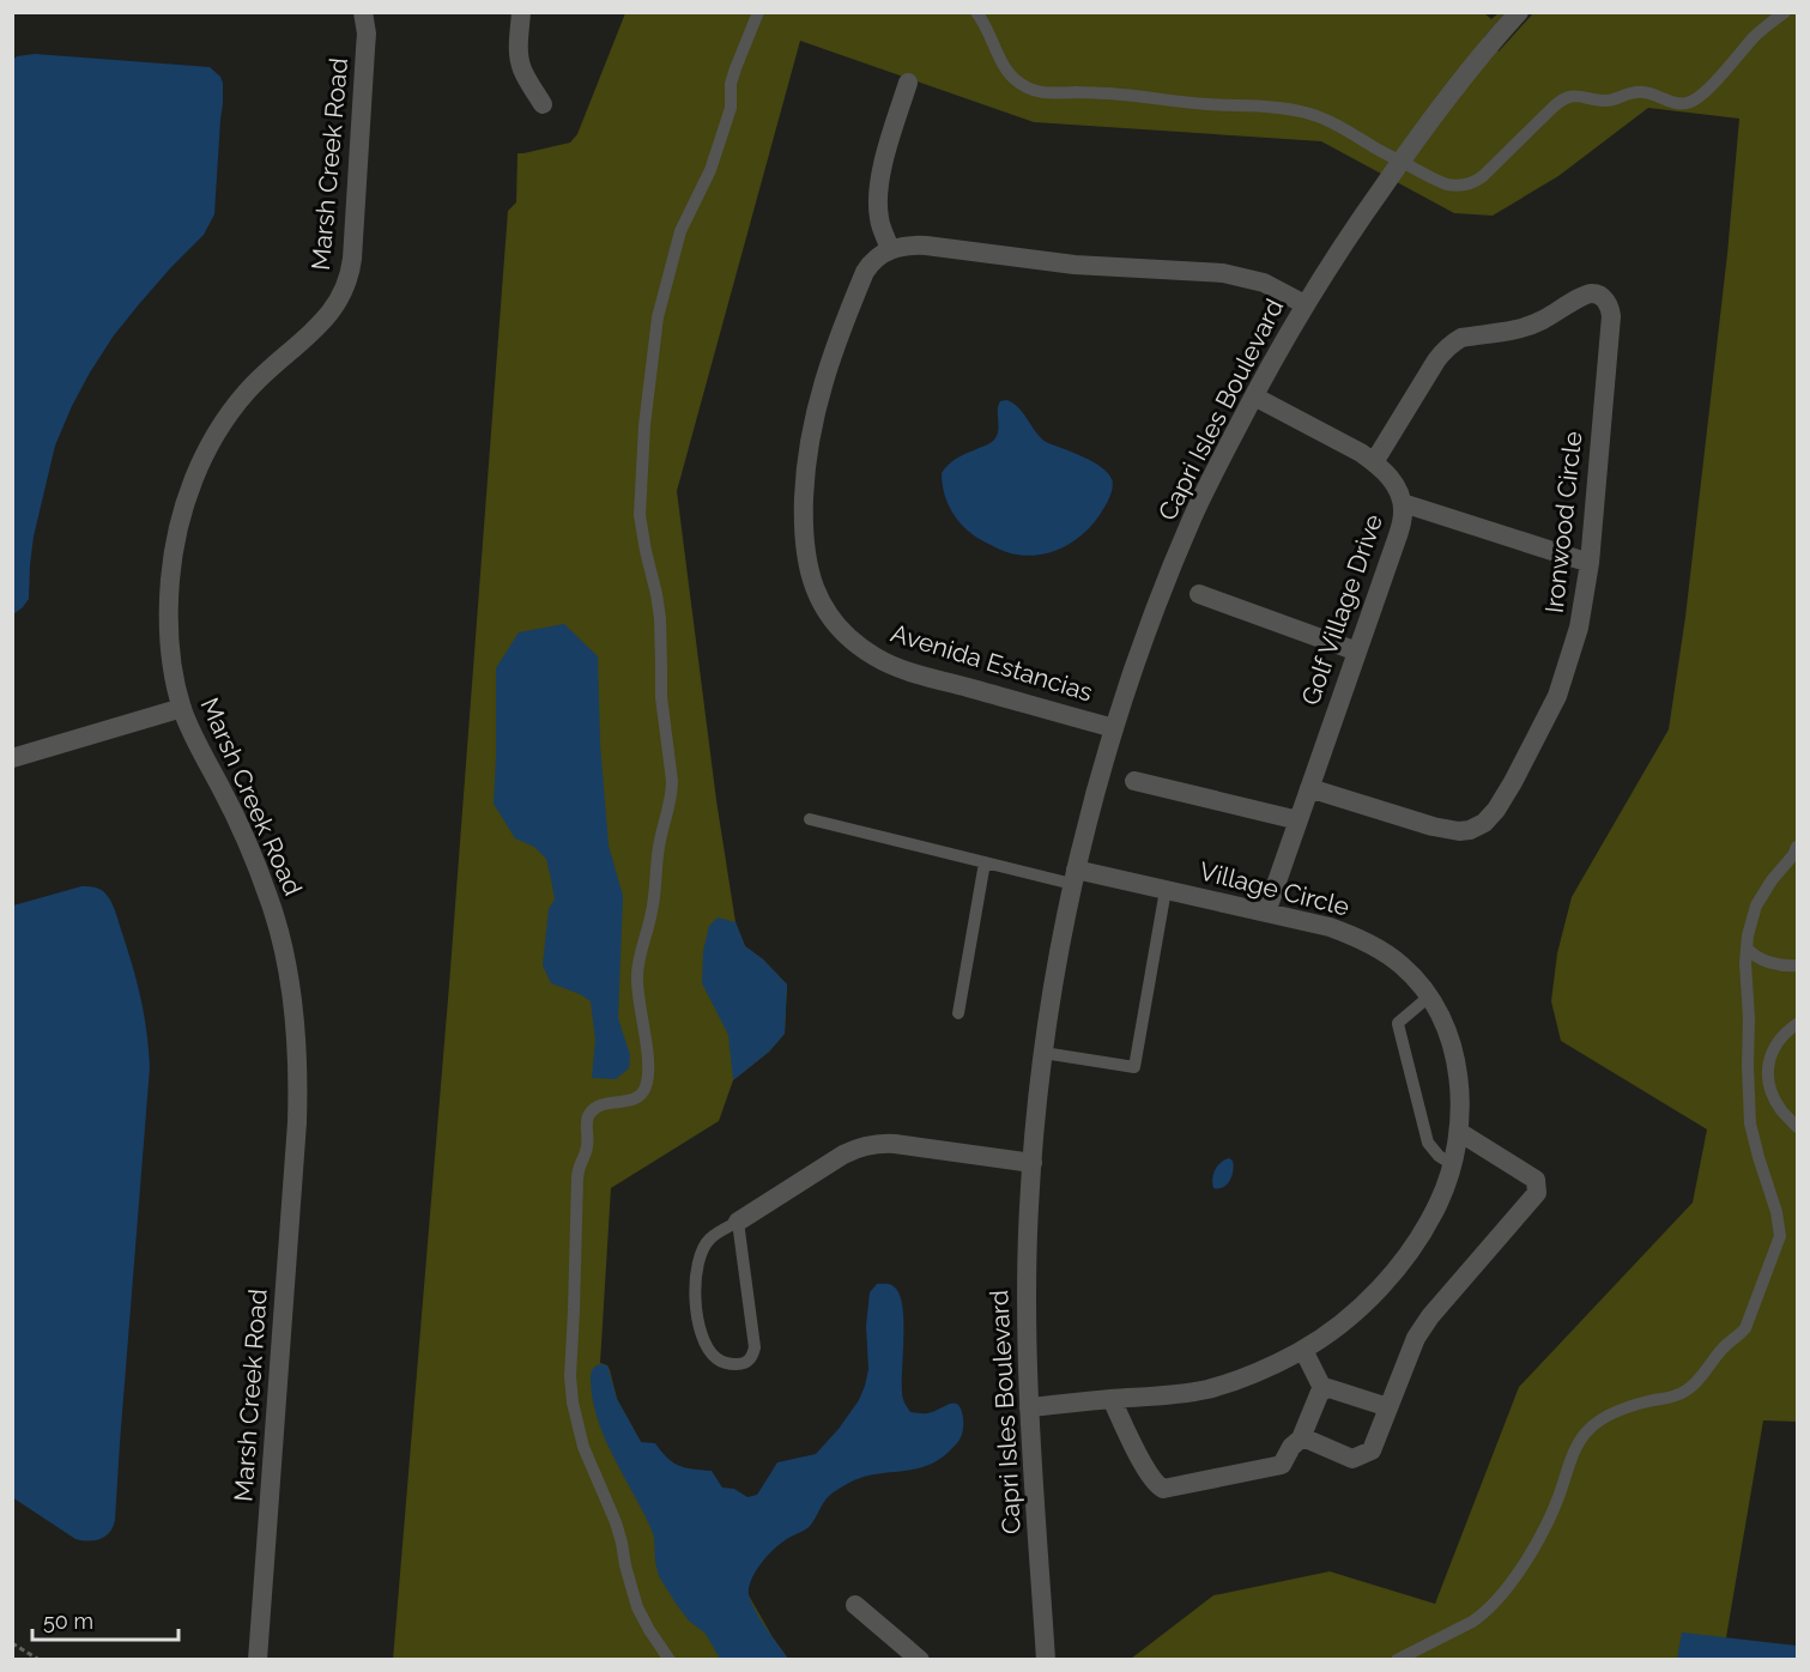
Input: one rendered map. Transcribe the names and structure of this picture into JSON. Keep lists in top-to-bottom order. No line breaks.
{"streets":{"street":["Marsh Creek Road","Capri Isles Boulevard","Ironwood Circle","Golf Village Drive","Avenida Estancias","Village Circle"]},"crossings":[["Capri Isles Boulevard","Golf Village Drive"],["Capri Isles Boulevard","Avenida Estancias"],["Capri Isles Boulevard","Village Circle"],["Ironwood Circle","Golf Village Drive"]],"scale_bar":"50 m"}
